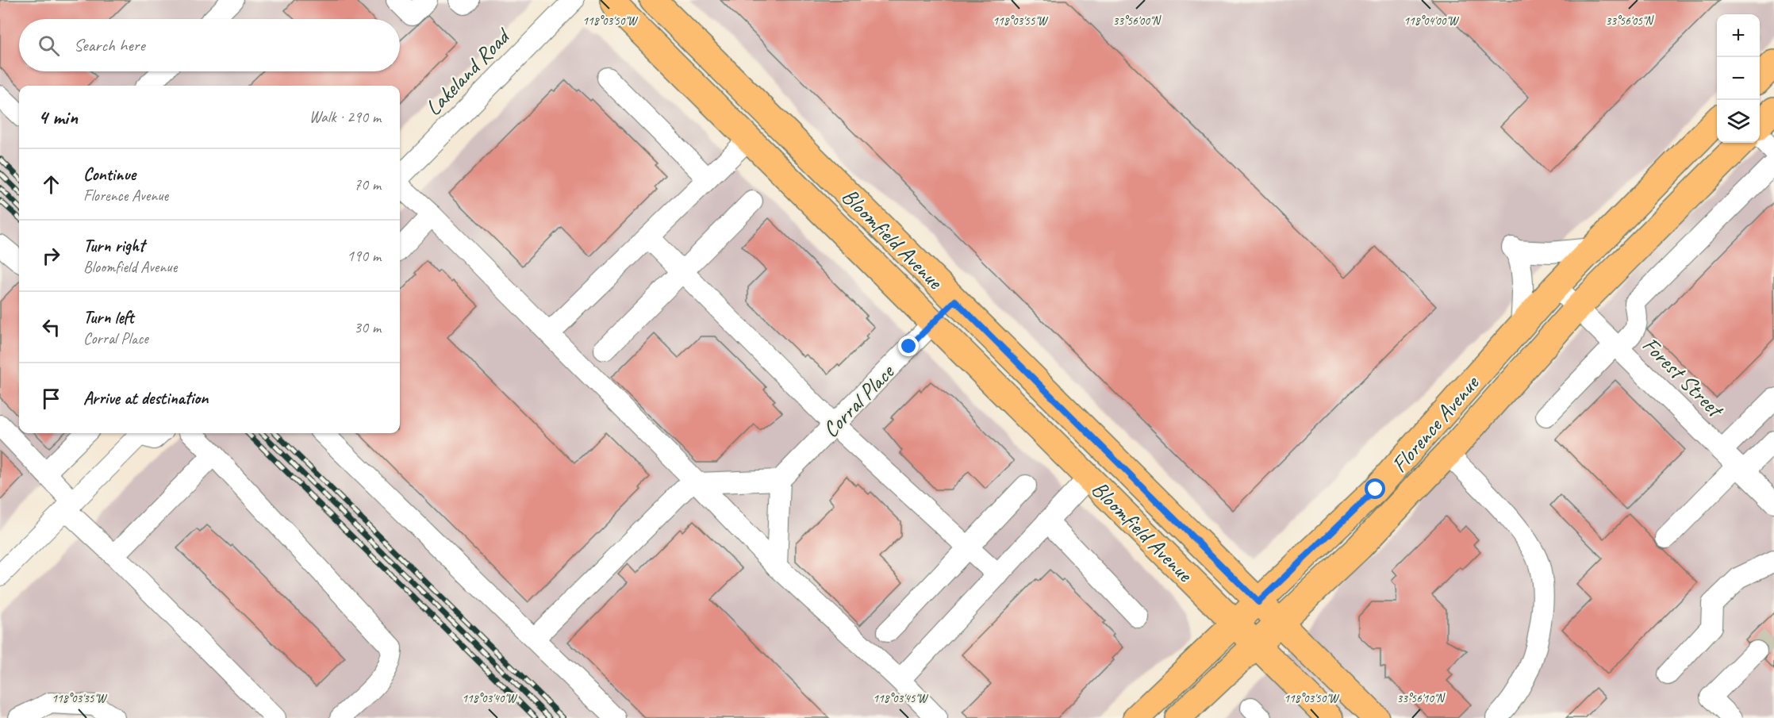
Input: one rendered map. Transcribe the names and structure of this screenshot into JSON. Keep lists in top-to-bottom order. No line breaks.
{"streets":{"main road":["Bloomfield Avenue","Corral Place","Florence Avenue"],"street":["Lakeland Road","Forest Street"]},"crossings":[["Bloomfield Avenue","Corral Place"],["Bloomfield Avenue","Florence Avenue"],["Forest Street","Florence Avenue"]],"page":{"map_buttons":["+","−"],"search":"Search here","heading":["4 min","Walk · 290 m"],"list":[["Continue","Florence Avenue","70 m"],["Turn right","Bloomfield Avenue","190 m"],["Turn left","Corral Place","30 m"],"Arrive at destination"]},"coordinates":["118°03'50\"W","118°03'55\"W","33°56'00\"N","118°04'00\"W","33°56'05\"N","33°56'10\"N","118°03'35\"W","118°03'40\"W","118°03'45\"W"]}
